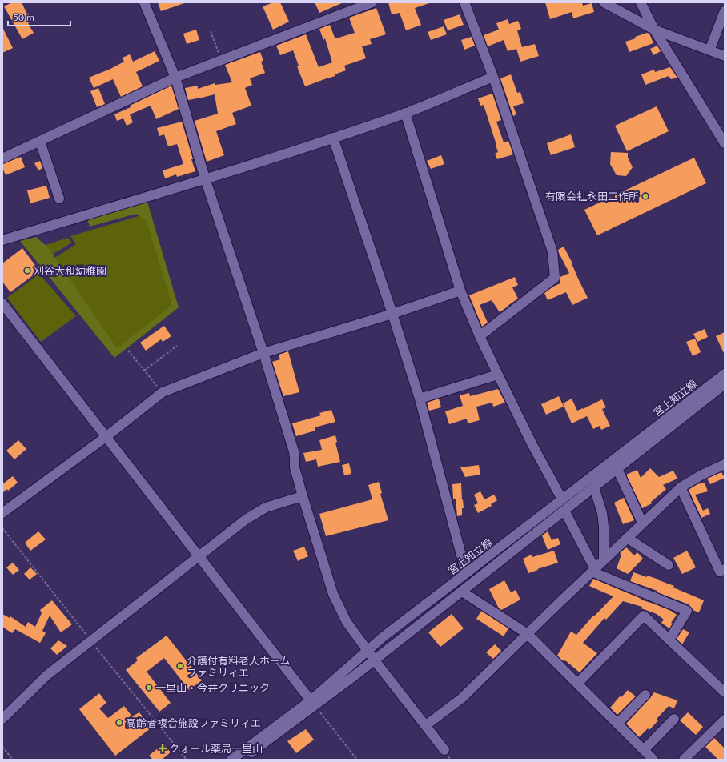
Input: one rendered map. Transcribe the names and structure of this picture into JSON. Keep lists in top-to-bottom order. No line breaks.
{"streets":{"street":["宮上知立線"]},"places":{"other":["有限会社永田工作所","刈谷大和幼稚園","介護付有料老人ホーム ファミリィエ","一里山・今井クリニック","高齢者複合施設ファミリィエ"],"health":["クォール薬局一里山"]},"scale_bar":"50 m"}
